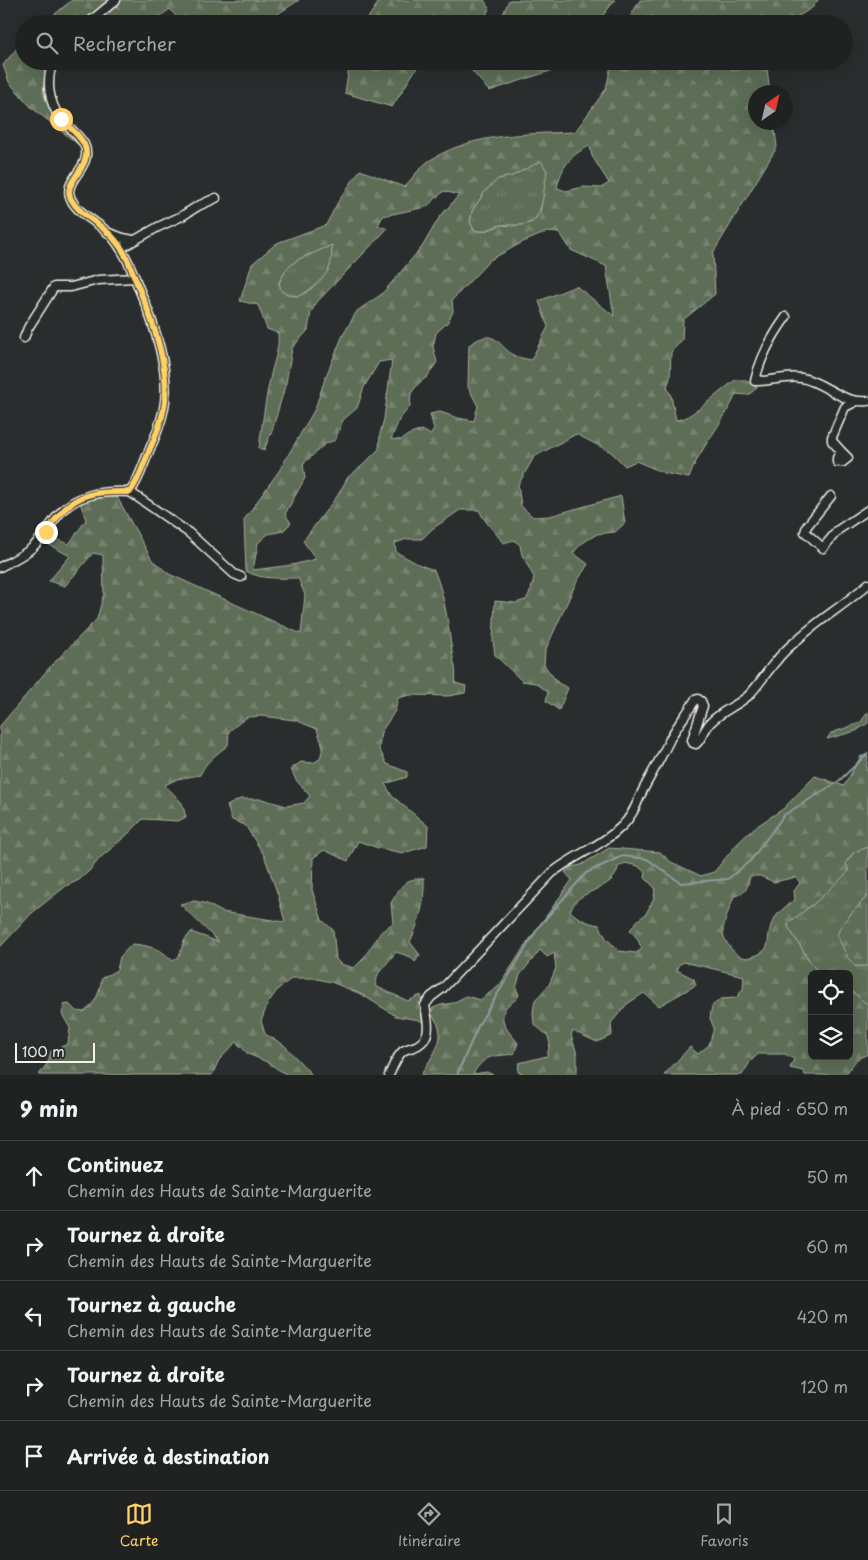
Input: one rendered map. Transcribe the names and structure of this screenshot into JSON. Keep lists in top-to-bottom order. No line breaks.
{"scale_bar":"100 m","north":"top right","page":{"search":"Rechercher","scale":"100 m","heading":["9 min","À pied · 650 m"],"list":[["Continuez","Chemin des Hauts de Sainte-Marguerite","50 m"],["Tournez à droite","Chemin des Hauts de Sainte-Marguerite","60 m"],["Tournez à gauche","Chemin des Hauts de Sainte-Marguerite","420 m"],["Tournez à droite","Chemin des Hauts de Sainte-Marguerite","120 m"],"Arrivée à destination"],"nav":["Carte","Itinéraire","Favoris"]}}
